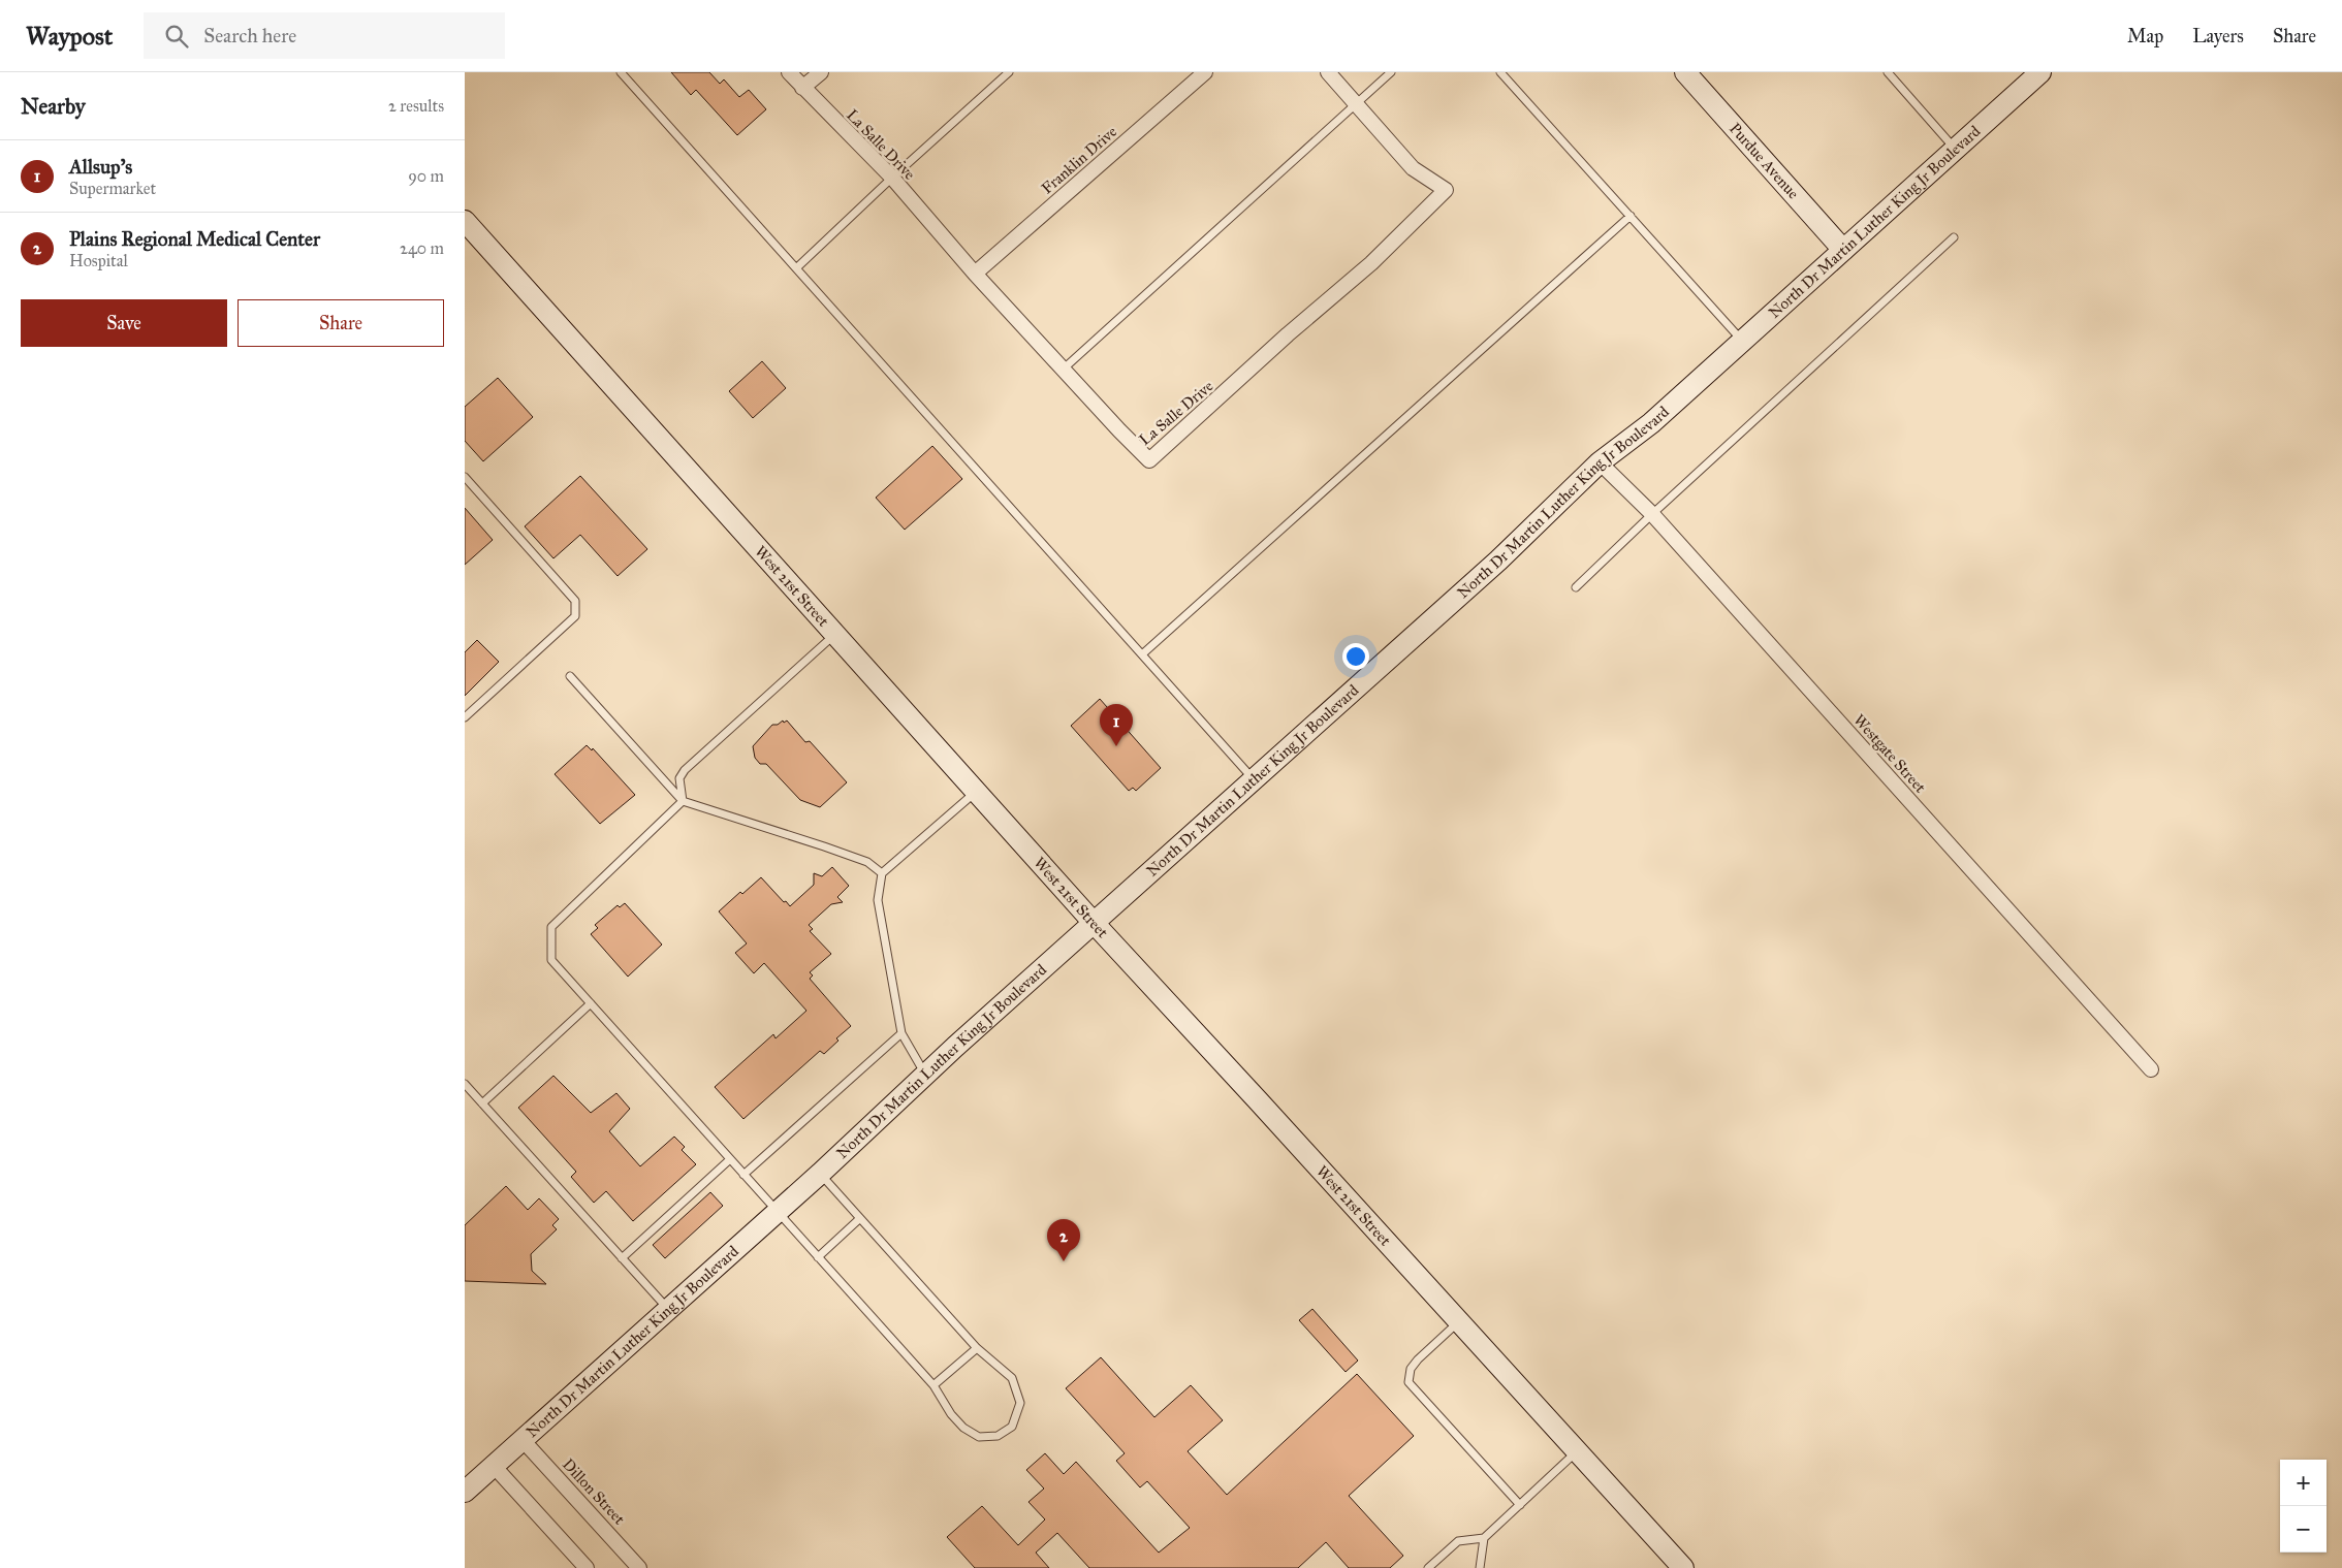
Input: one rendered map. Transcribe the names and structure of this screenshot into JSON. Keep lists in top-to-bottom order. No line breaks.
{"streets":{"street":["La Salle Drive","Franklin Drive","Purdue Avenue","North Dr Martin Luther King Jr Boulevard","West 21st Street","Westgate Street","Dillon Street"]},"crossings":[["La Salle Drive","Franklin Drive"],["Purdue Avenue","North Dr Martin Luther King Jr Boulevard"],["North Dr Martin Luther King Jr Boulevard","West 21st Street"],["North Dr Martin Luther King Jr Boulevard","Westgate Street"],["North Dr Martin Luther King Jr Boulevard","Dillon Street"]],"page":{"header":"Waypost","search":"Search here","nav":["Map","Layers","Share"],"heading":["Nearby","2 results"],"list":[{"mark":"1","name":"Allsup's","note":"Supermarket","value":"90 m"},{"mark":"2","name":"Plains Regional Medical Center","note":"Hospital","value":"240 m"}],"buttons":["Save","Share"],"pins":["1","2"],"map_buttons":["+","−"]}}
